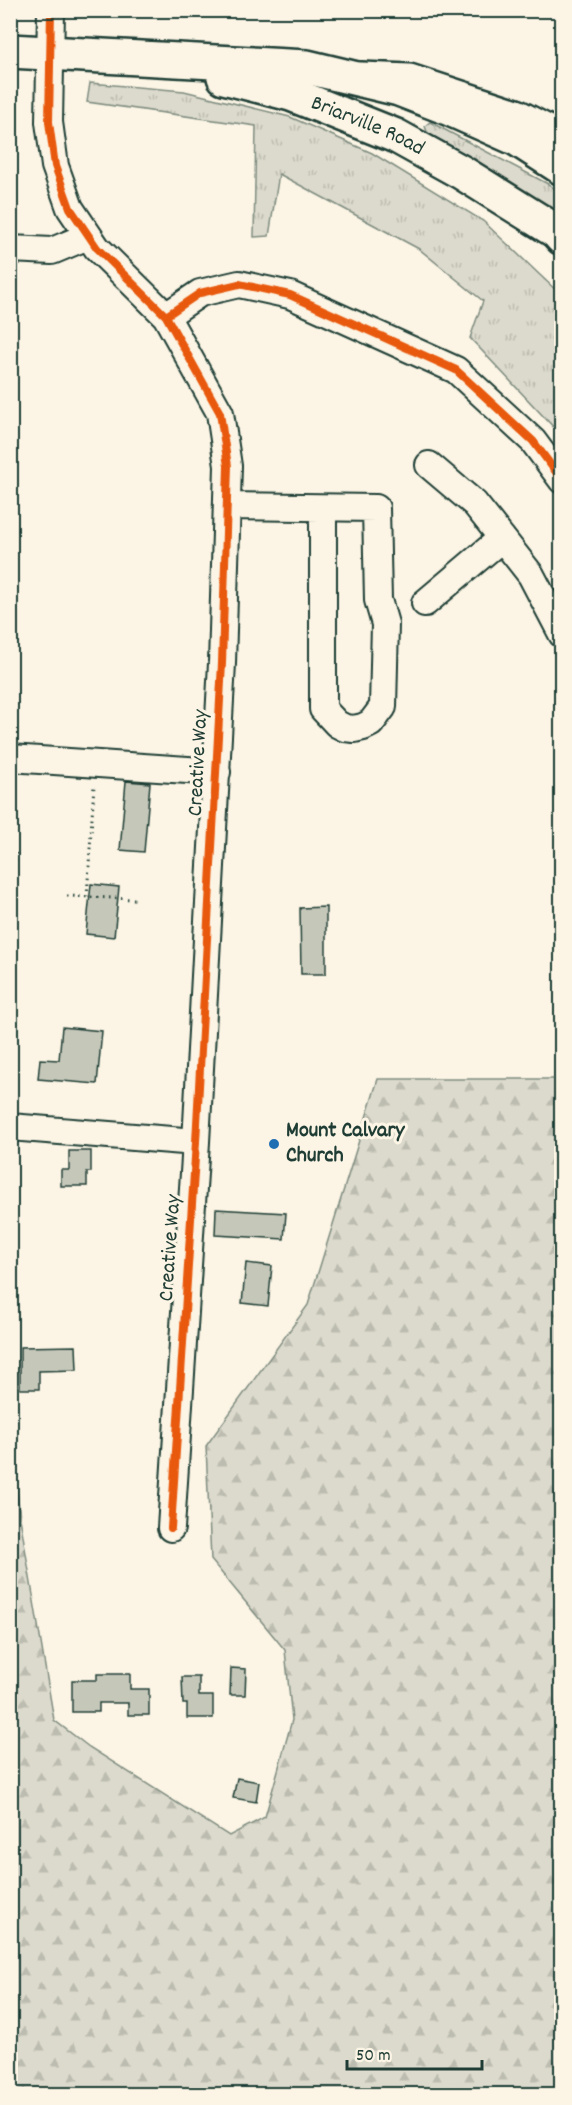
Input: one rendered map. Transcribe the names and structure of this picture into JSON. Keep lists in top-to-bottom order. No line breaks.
{"streets":{"main road":["Briarville Road"],"street":["Creative Way"]},"crossings":[["Briarville Road","Creative Way"]],"places":["Mount Calvary Church"],"scale_bar":"50 m"}
